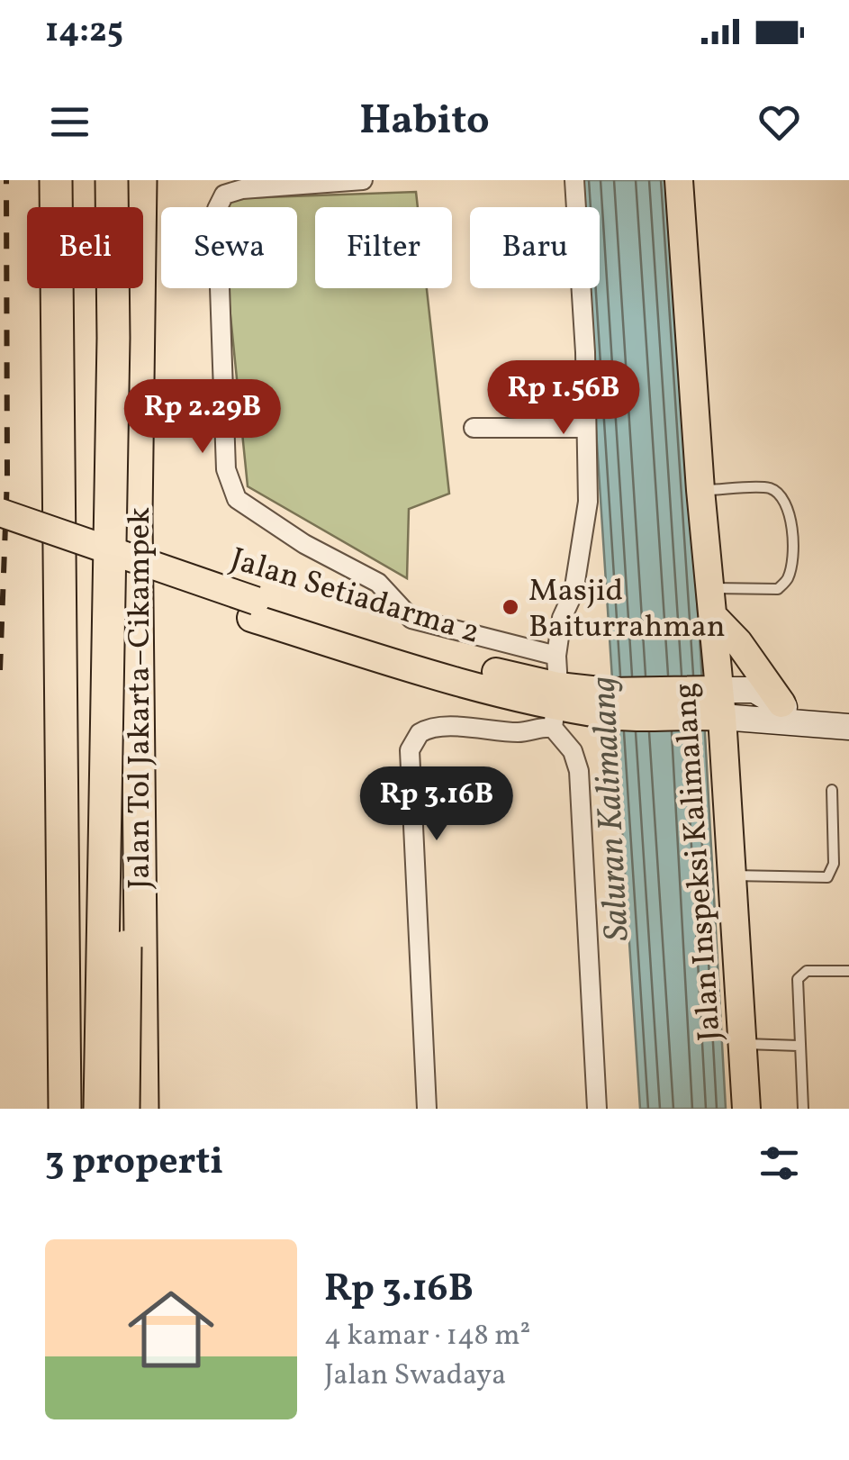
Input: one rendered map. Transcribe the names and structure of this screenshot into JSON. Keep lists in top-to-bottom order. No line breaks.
{"streets":{"highway":["Jalan Tol Jakarta–Cikampek"],"main road":["Jalan Setiadarma 2","Jalan Inspeksi Kalimalang"]},"crossings":[["Jalan Setiadarma 2","Jalan Inspeksi Kalimalang"]],"water":["Saluran Kalimalang"],"places":["Masjid Baiturrahman"],"page":{"status":"14:25","header":"Habito","chip":["Beli","Sewa","Filter","Baru"],"price":["Rp 1.56B","Rp 2.29B","Rp 3.16B"],"heading":"3 properti","list":[{"name":"Rp 3.16B","note":"4 kamar · 148 m² · Jalan Swadaya"}]}}
